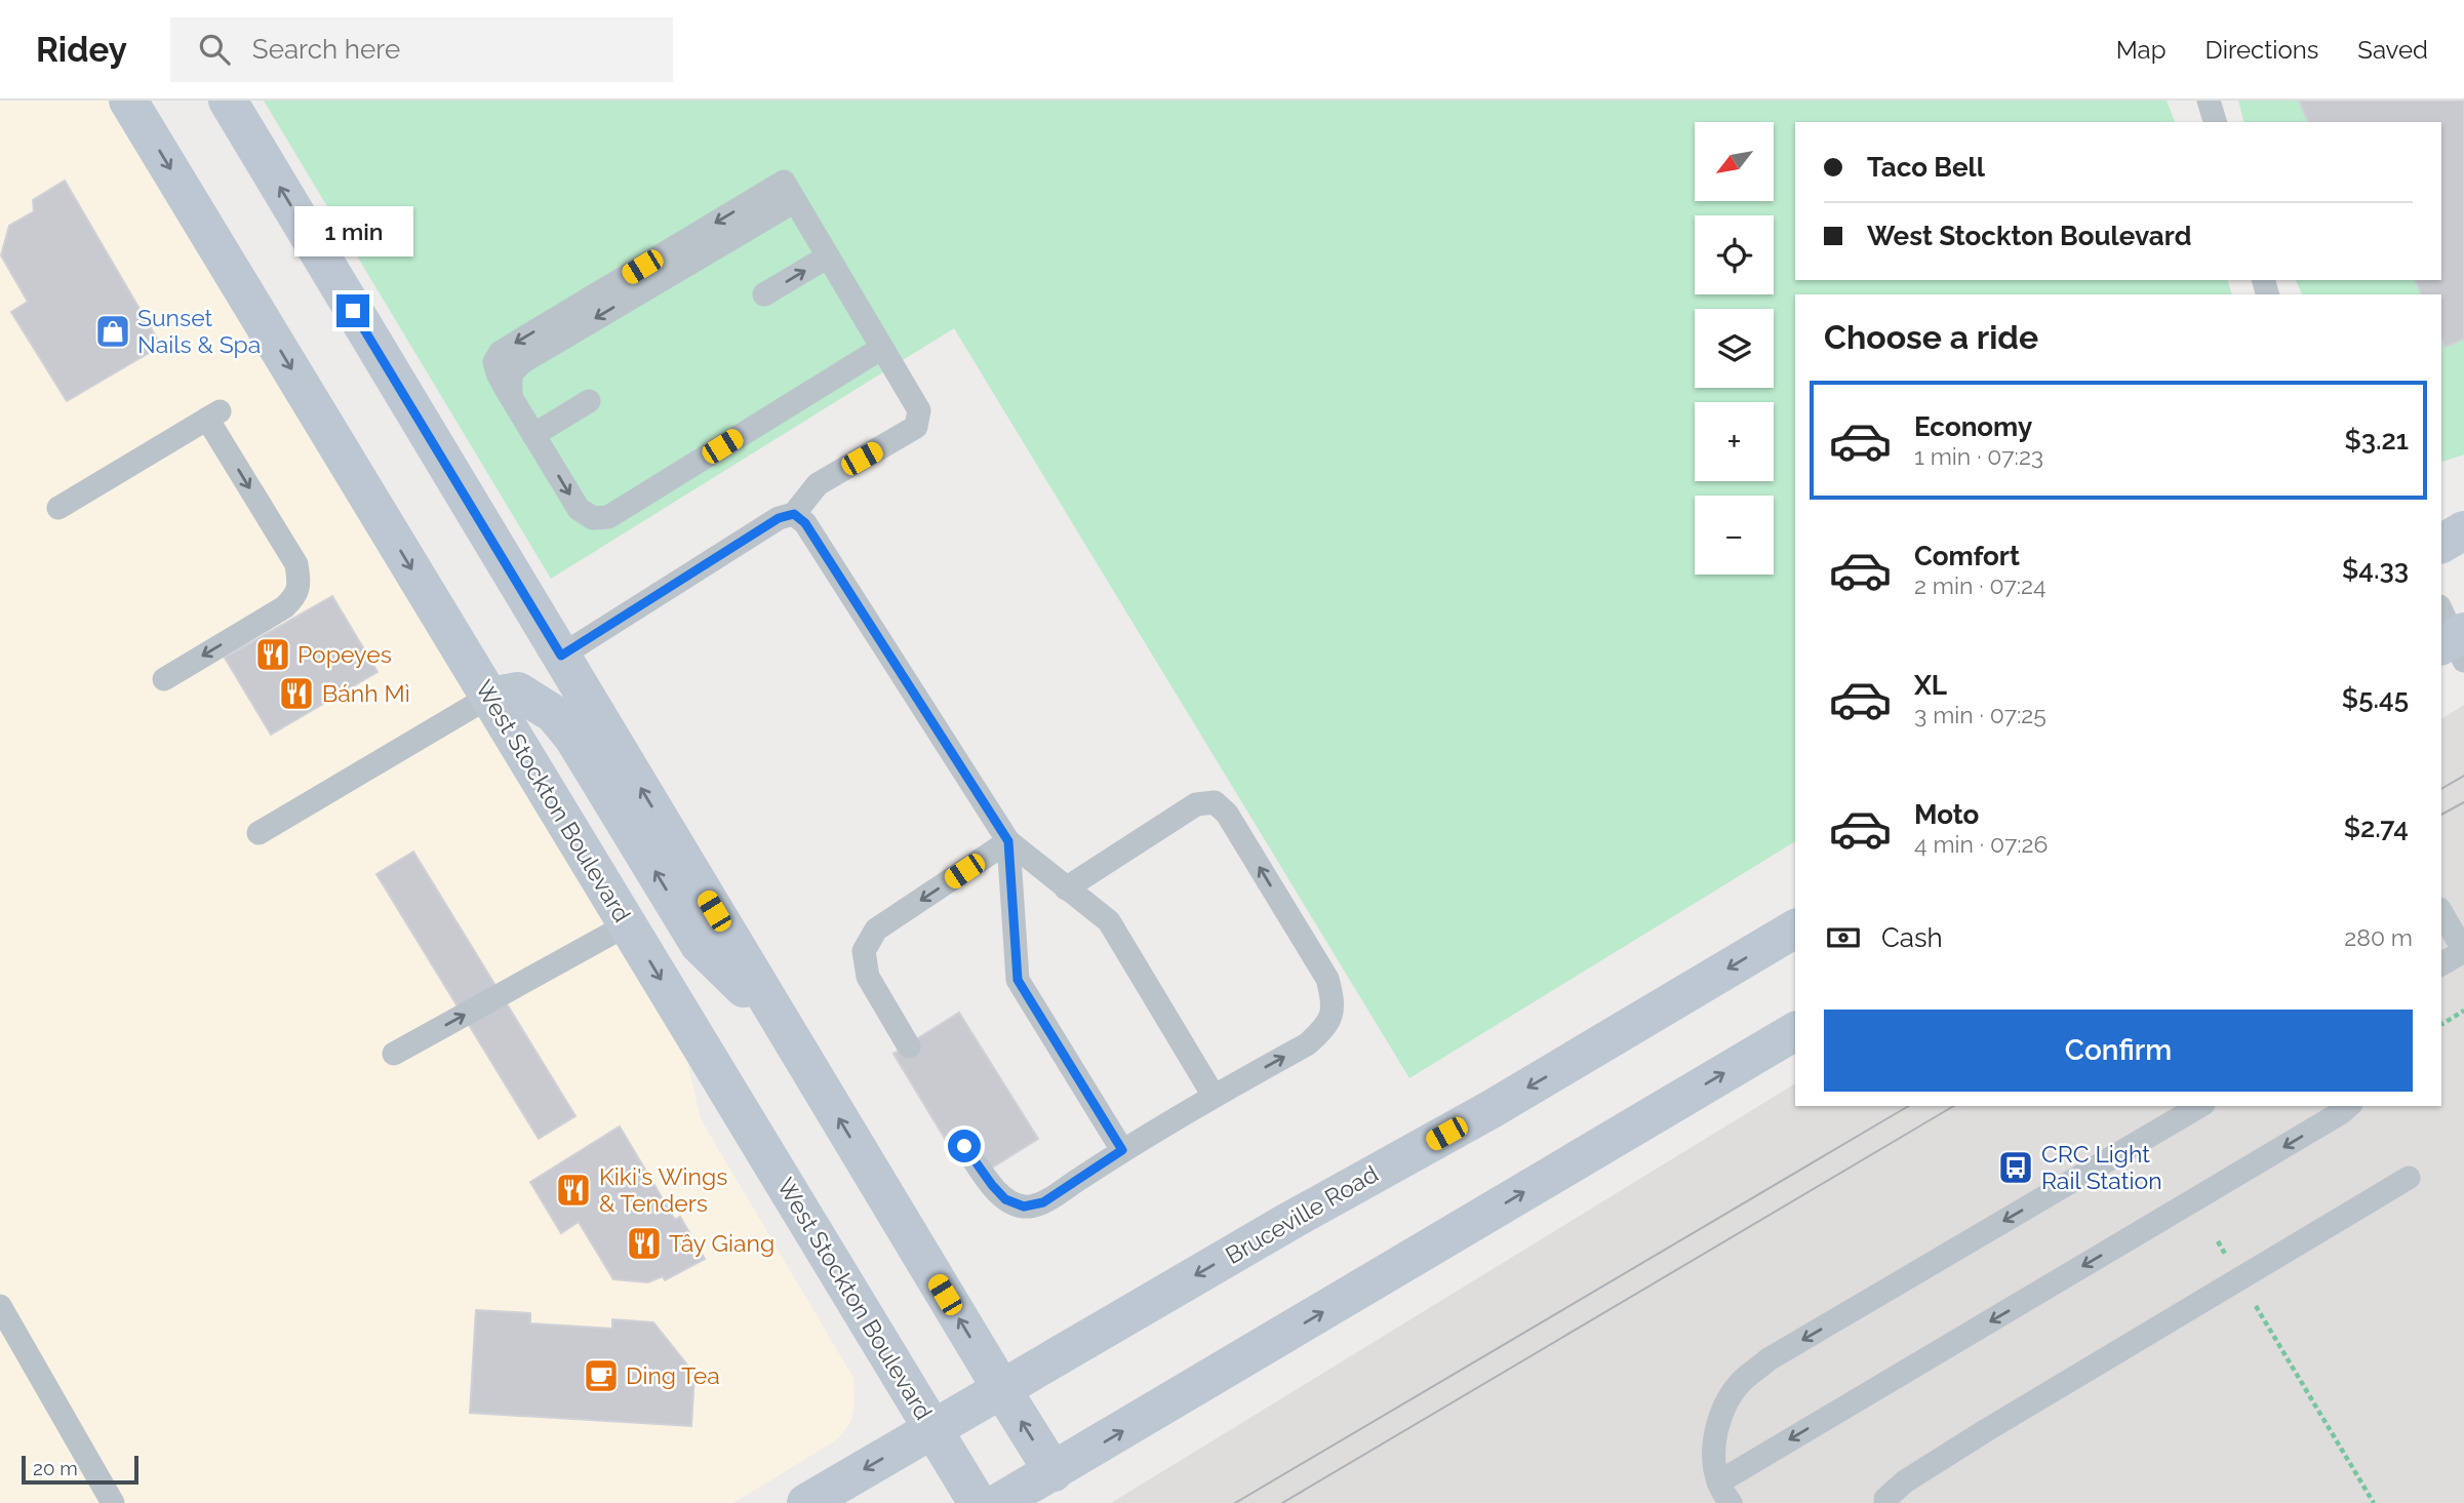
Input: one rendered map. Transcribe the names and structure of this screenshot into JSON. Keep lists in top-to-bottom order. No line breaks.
{"streets":{"street":["West Stockton Boulevard","Bruceville Road"]},"crossings":[["West Stockton Boulevard","Bruceville Road"]],"places":{"shop":["Sunset Nails & Spa"],"restaurant":["Popeyes","Bánh Mì","Kiki's Wings & Tenders","Tây Giang"],"bus stop":["CRC Light Rail Station"],"cafe":["Ding Tea"]},"scale_bar":"20 m","north":"bottom left","page":{"header":"Ridey","search":"Search here","nav":["Map","Directions","Saved"],"map_buttons":["+","−"],"banner":["Taco Bell","West Stockton Boulevard"],"bubble":"1 min","heading":"Choose a ride","list":[{"name":"Economy","note":"1 min · 07:23","value":"$3.21"},{"name":"Comfort","note":"2 min · 07:24","value":"$4.33"},{"name":"XL","note":"3 min · 07:25","value":"$5.45"},{"name":"Moto","note":"4 min · 07:26","value":"$2.74"}],"pay":["Cash","280 m"],"buttons":"Confirm","scale":"20 m"}}
